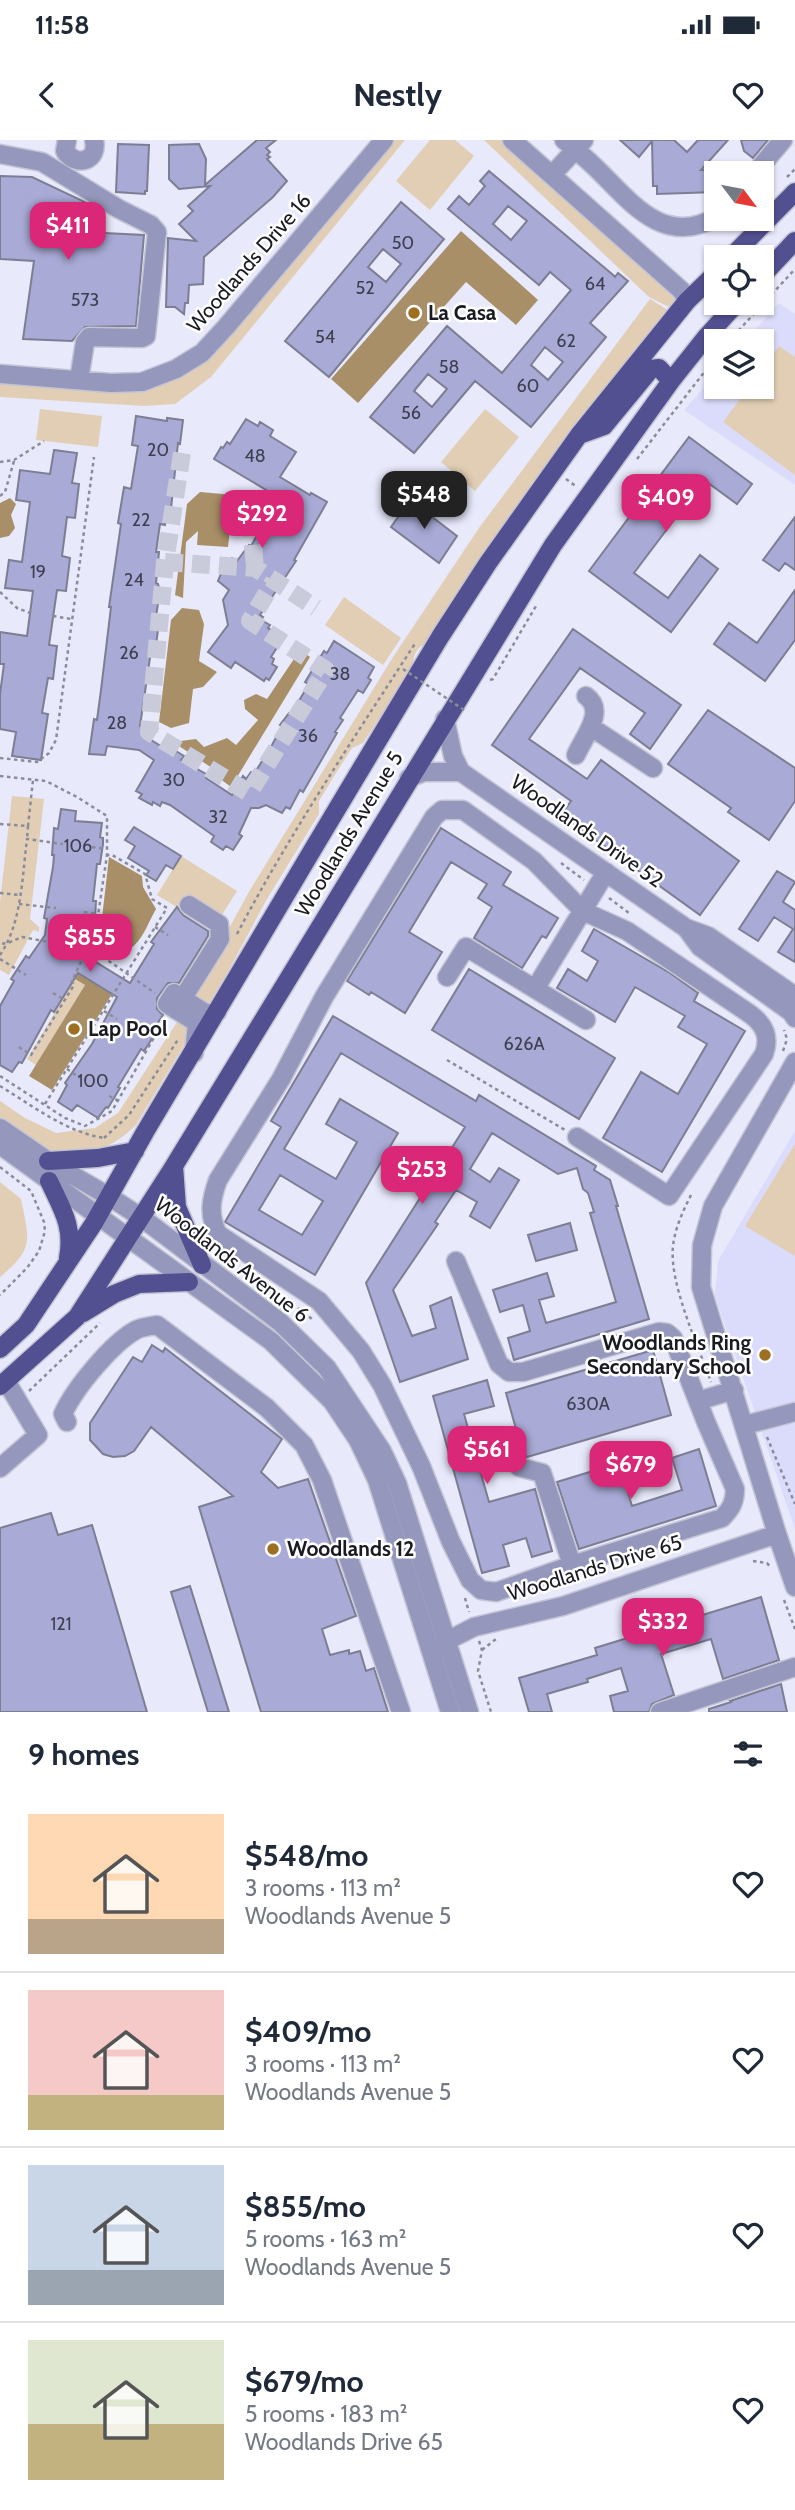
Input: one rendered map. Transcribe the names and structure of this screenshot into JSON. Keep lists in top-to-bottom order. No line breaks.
{"streets":{"main road":["Woodlands Avenue 5"],"street":["Woodlands Drive 16","Woodlands Drive 52","Woodlands Avenue 6","Woodlands Drive 65"]},"crossings":[["Woodlands Avenue 5","Woodlands Avenue 6"],["Woodlands Avenue 6","Woodlands Drive 65"]],"places":["La Casa","Lap Pool","Woodlands Ring Secondary School","Woodlands 12"],"house_numbers":["50","64","52","573","54","62","58","60","56","20","48","22","19","24","26","38","28","36","30","32","106","626A","100","630A","121"],"north":"bottom right","page":{"status":"11:58","header":"Nestly","price":["$411","$548","$409","$292","$855","$253","$561","$679","$332"],"heading":"9 homes","list":[{"name":"$548/mo","note":"3 rooms · 113 m² · Woodlands Avenue 5"},{"name":"$409/mo","note":"3 rooms · 113 m² · Woodlands Avenue 5"},{"name":"$855/mo","note":"5 rooms · 163 m² · Woodlands Avenue 5"},{"name":"$679/mo","note":"5 rooms · 183 m² · Woodlands Drive 65"}]}}
